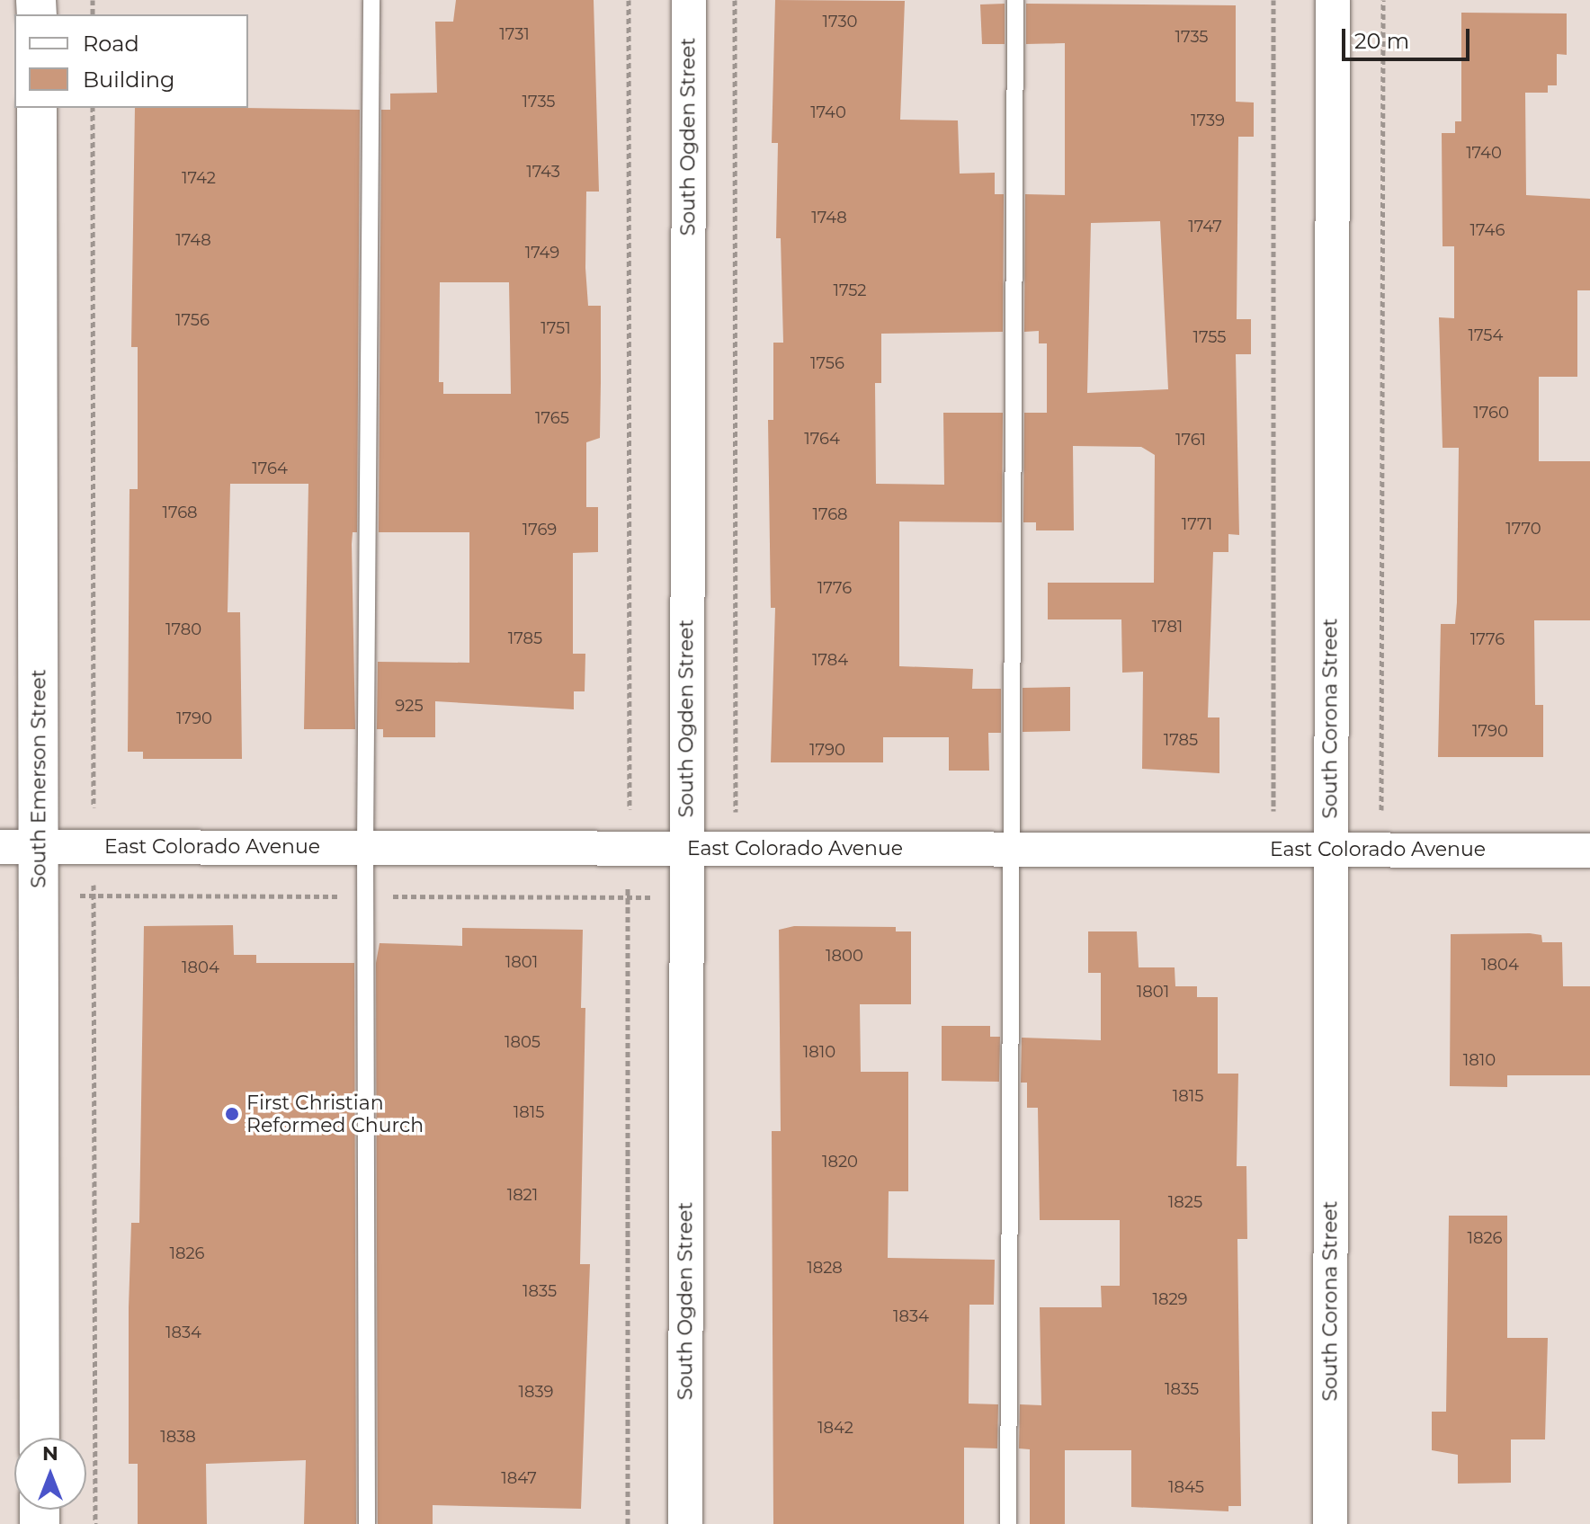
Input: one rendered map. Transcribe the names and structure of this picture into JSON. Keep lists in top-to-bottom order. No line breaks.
{"streets":{"street":["South Ogden Street","South Corona Street","South Emerson Street","East Colorado Avenue"]},"crossings":[["South Ogden Street","East Colorado Avenue"],["South Corona Street","East Colorado Avenue"],["South Emerson Street","East Colorado Avenue"]],"places":["First Christian Reformed Church"],"house_numbers":["1730","1731","1735","1735","1740","1739","1740","1743","1742","1748","1747","1746","1748","1749","1752","1756","1751","1754","1755","1756","1760","1765","1764","1761","1764","1768","1768","1771","1770","1769","1776","1781","1780","1785","1776","1784","925","1790","1790","1785","1790","1800","1801","1804","1804","1801","1805","1810","1810","1815","1815","1820","1821","1825","1826","1826","1828","1835","1829","1834","1834","1835","1839","1842","1838","1847","1845"],"legend":["Road","Building"],"scale_bar":"20 m","north":"top"}
